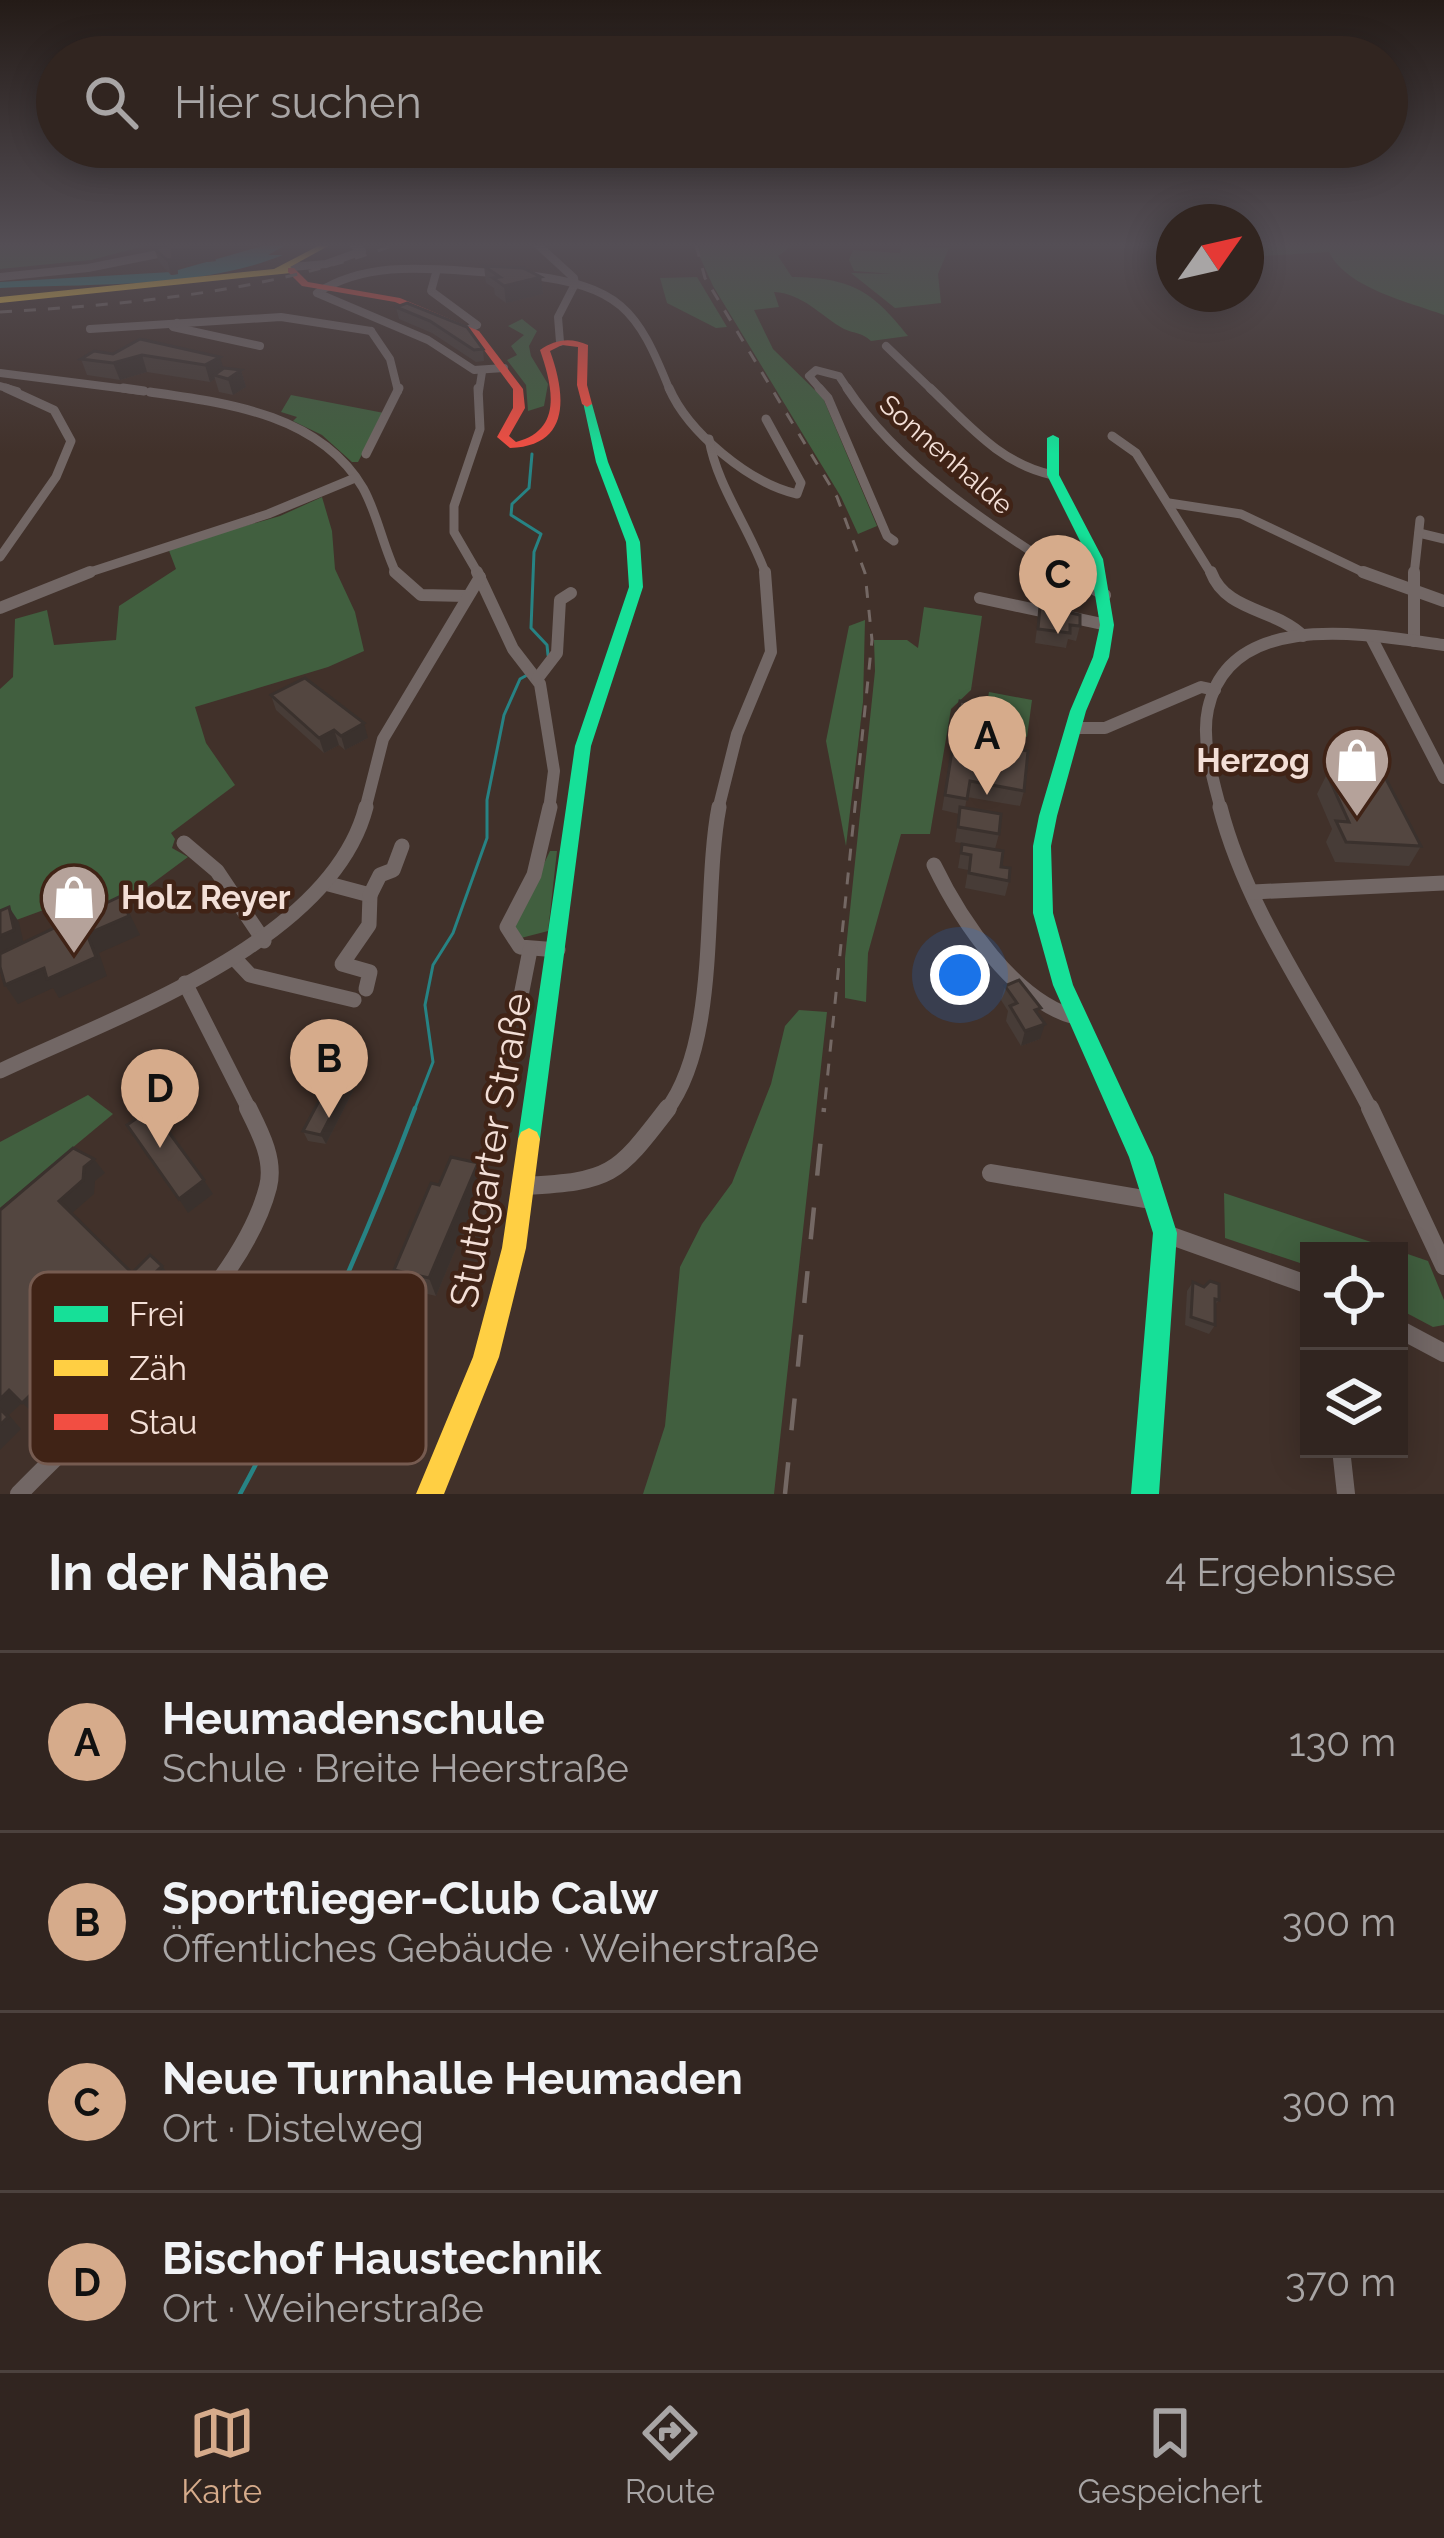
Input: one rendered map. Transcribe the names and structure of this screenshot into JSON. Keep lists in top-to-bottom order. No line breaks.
{"streets":{"main road":["Stuttgarter Straße"],"street":["Sonnenhalde"]},"places":{"shop":["Herzog","Holz Reyer"]},"legend":["Frei","Zäh","Stau"],"north":"top right","page":{"search":"Hier suchen","pins":["C","A","B","D"],"heading":["In der Nähe","4 Ergebnisse"],"list":[{"mark":"A","name":"Heumadenschule","note":"Schule · Breite Heerstraße","value":"130 m"},{"mark":"B","name":"Sportflieger-Club Calw","note":"Öffentliches Gebäude · Weiherstraße","value":"300 m"},{"mark":"C","name":"Neue Turnhalle Heumaden","note":"Ort · Distelweg","value":"300 m"},{"mark":"D","name":"Bischof Haustechnik","note":"Ort · Weiherstraße","value":"370 m"}],"nav":["Karte","Route","Gespeichert"]}}
